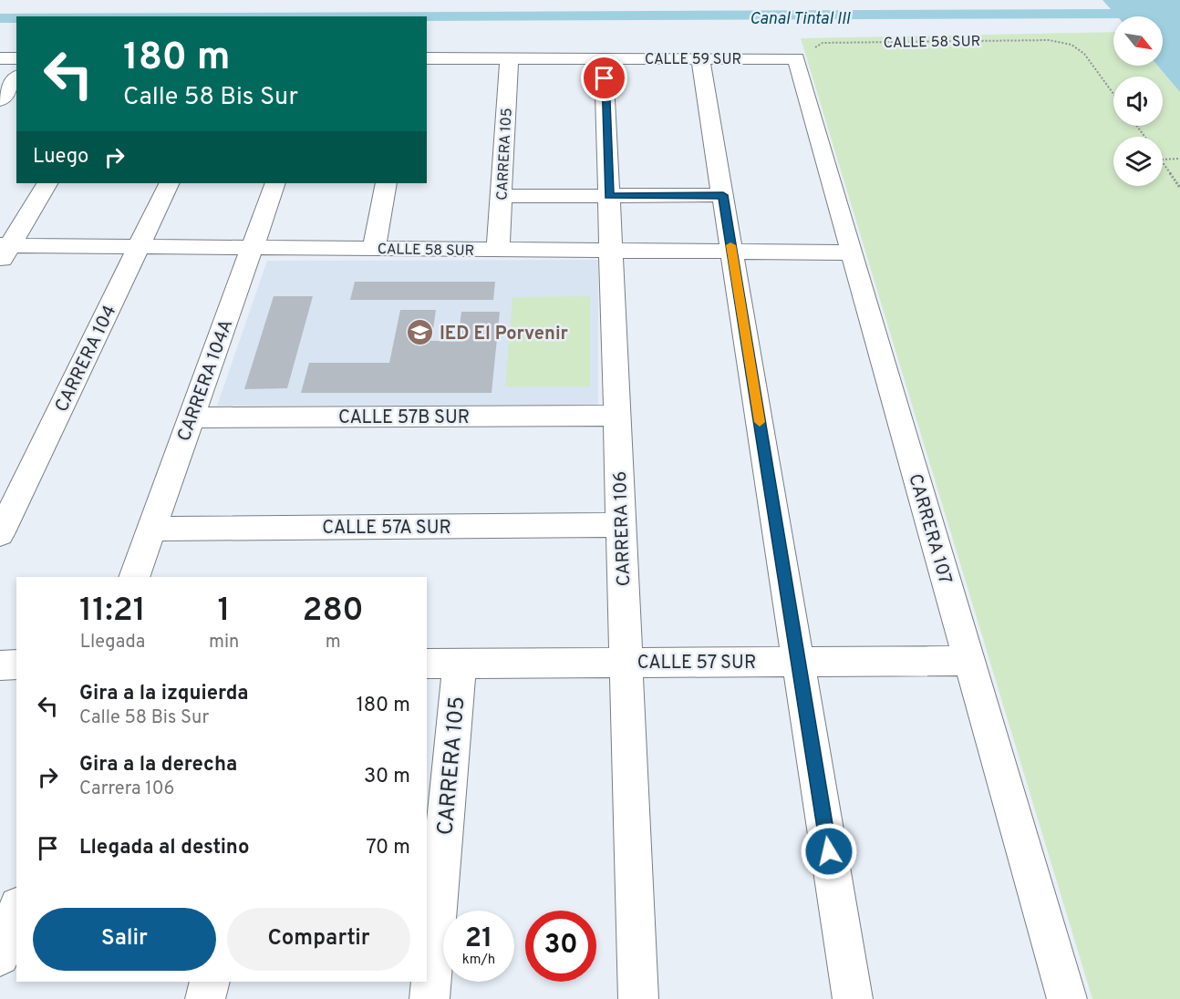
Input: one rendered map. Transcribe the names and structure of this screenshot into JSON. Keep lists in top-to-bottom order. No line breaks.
{"streets":{"street":["CALLE 58 SUR","CALLE 59 SUR","CARRERA 105","CARRERA 104","CARRERA 104A","CALLE 57B SUR","CALLE 57A SUR","CARRERA 106","CARRERA 107","CALLE 57 SUR"]},"crossings":[["CALLE 58 SUR","CALLE 59 SUR"],["CALLE 58 SUR","CARRERA 105"],["CALLE 58 SUR","CARRERA 104"],["CALLE 58 SUR","CARRERA 104A"],["CALLE 58 SUR","CARRERA 106"],["CALLE 58 SUR","CARRERA 107"],["CALLE 59 SUR","CARRERA 105"],["CALLE 59 SUR","CARRERA 106"],["CALLE 59 SUR","CARRERA 107"],["CARRERA 105","CALLE 57 SUR"],["CARRERA 104A","CALLE 57B SUR"],["CARRERA 104A","CALLE 57A SUR"],["CALLE 57B SUR","CARRERA 106"],["CALLE 57A SUR","CARRERA 106"],["CARRERA 106","CALLE 57 SUR"],["CARRERA 107","CALLE 57 SUR"]],"water":["Canal Tintal III"],"places":{"school or university":["IED El Porvenir"]},"north":"bottom right","page":{"turn":["180 m","Calle 58 Bis Sur"],"then":"Luego","eta":["11:21","Llegada","1","min","280","m"],"list":[{"name":"Gira a la izquierda","note":"Calle 58 Bis Sur","value":"180 m"},{"name":"Gira a la derecha","note":"Carrera 106","value":"30 m"},{"name":"Llegada al destino","value":"70 m"}],"buttons":["Salir","Compartir"],"speed":"21 km/h","limit":"30"}}
